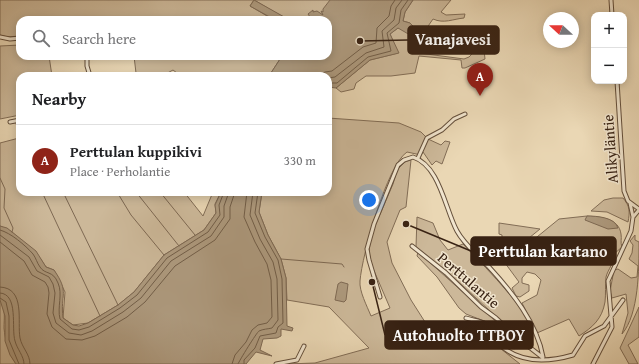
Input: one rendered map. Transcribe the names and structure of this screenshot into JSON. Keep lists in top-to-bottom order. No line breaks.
{"streets":{"street":["Alikyläntie","Perttulantie"]},"places":["Vanajavesi","Perttulan kartano","Autohuolto TTBOY"],"north":"left","page":{"map_buttons":["+","−"],"search":"Search here","pins":"A","heading":"Nearby","list":[{"mark":"A","name":"Perttulan kuppikivi","note":"Place · Perholantie","value":"330 m"}]}}
